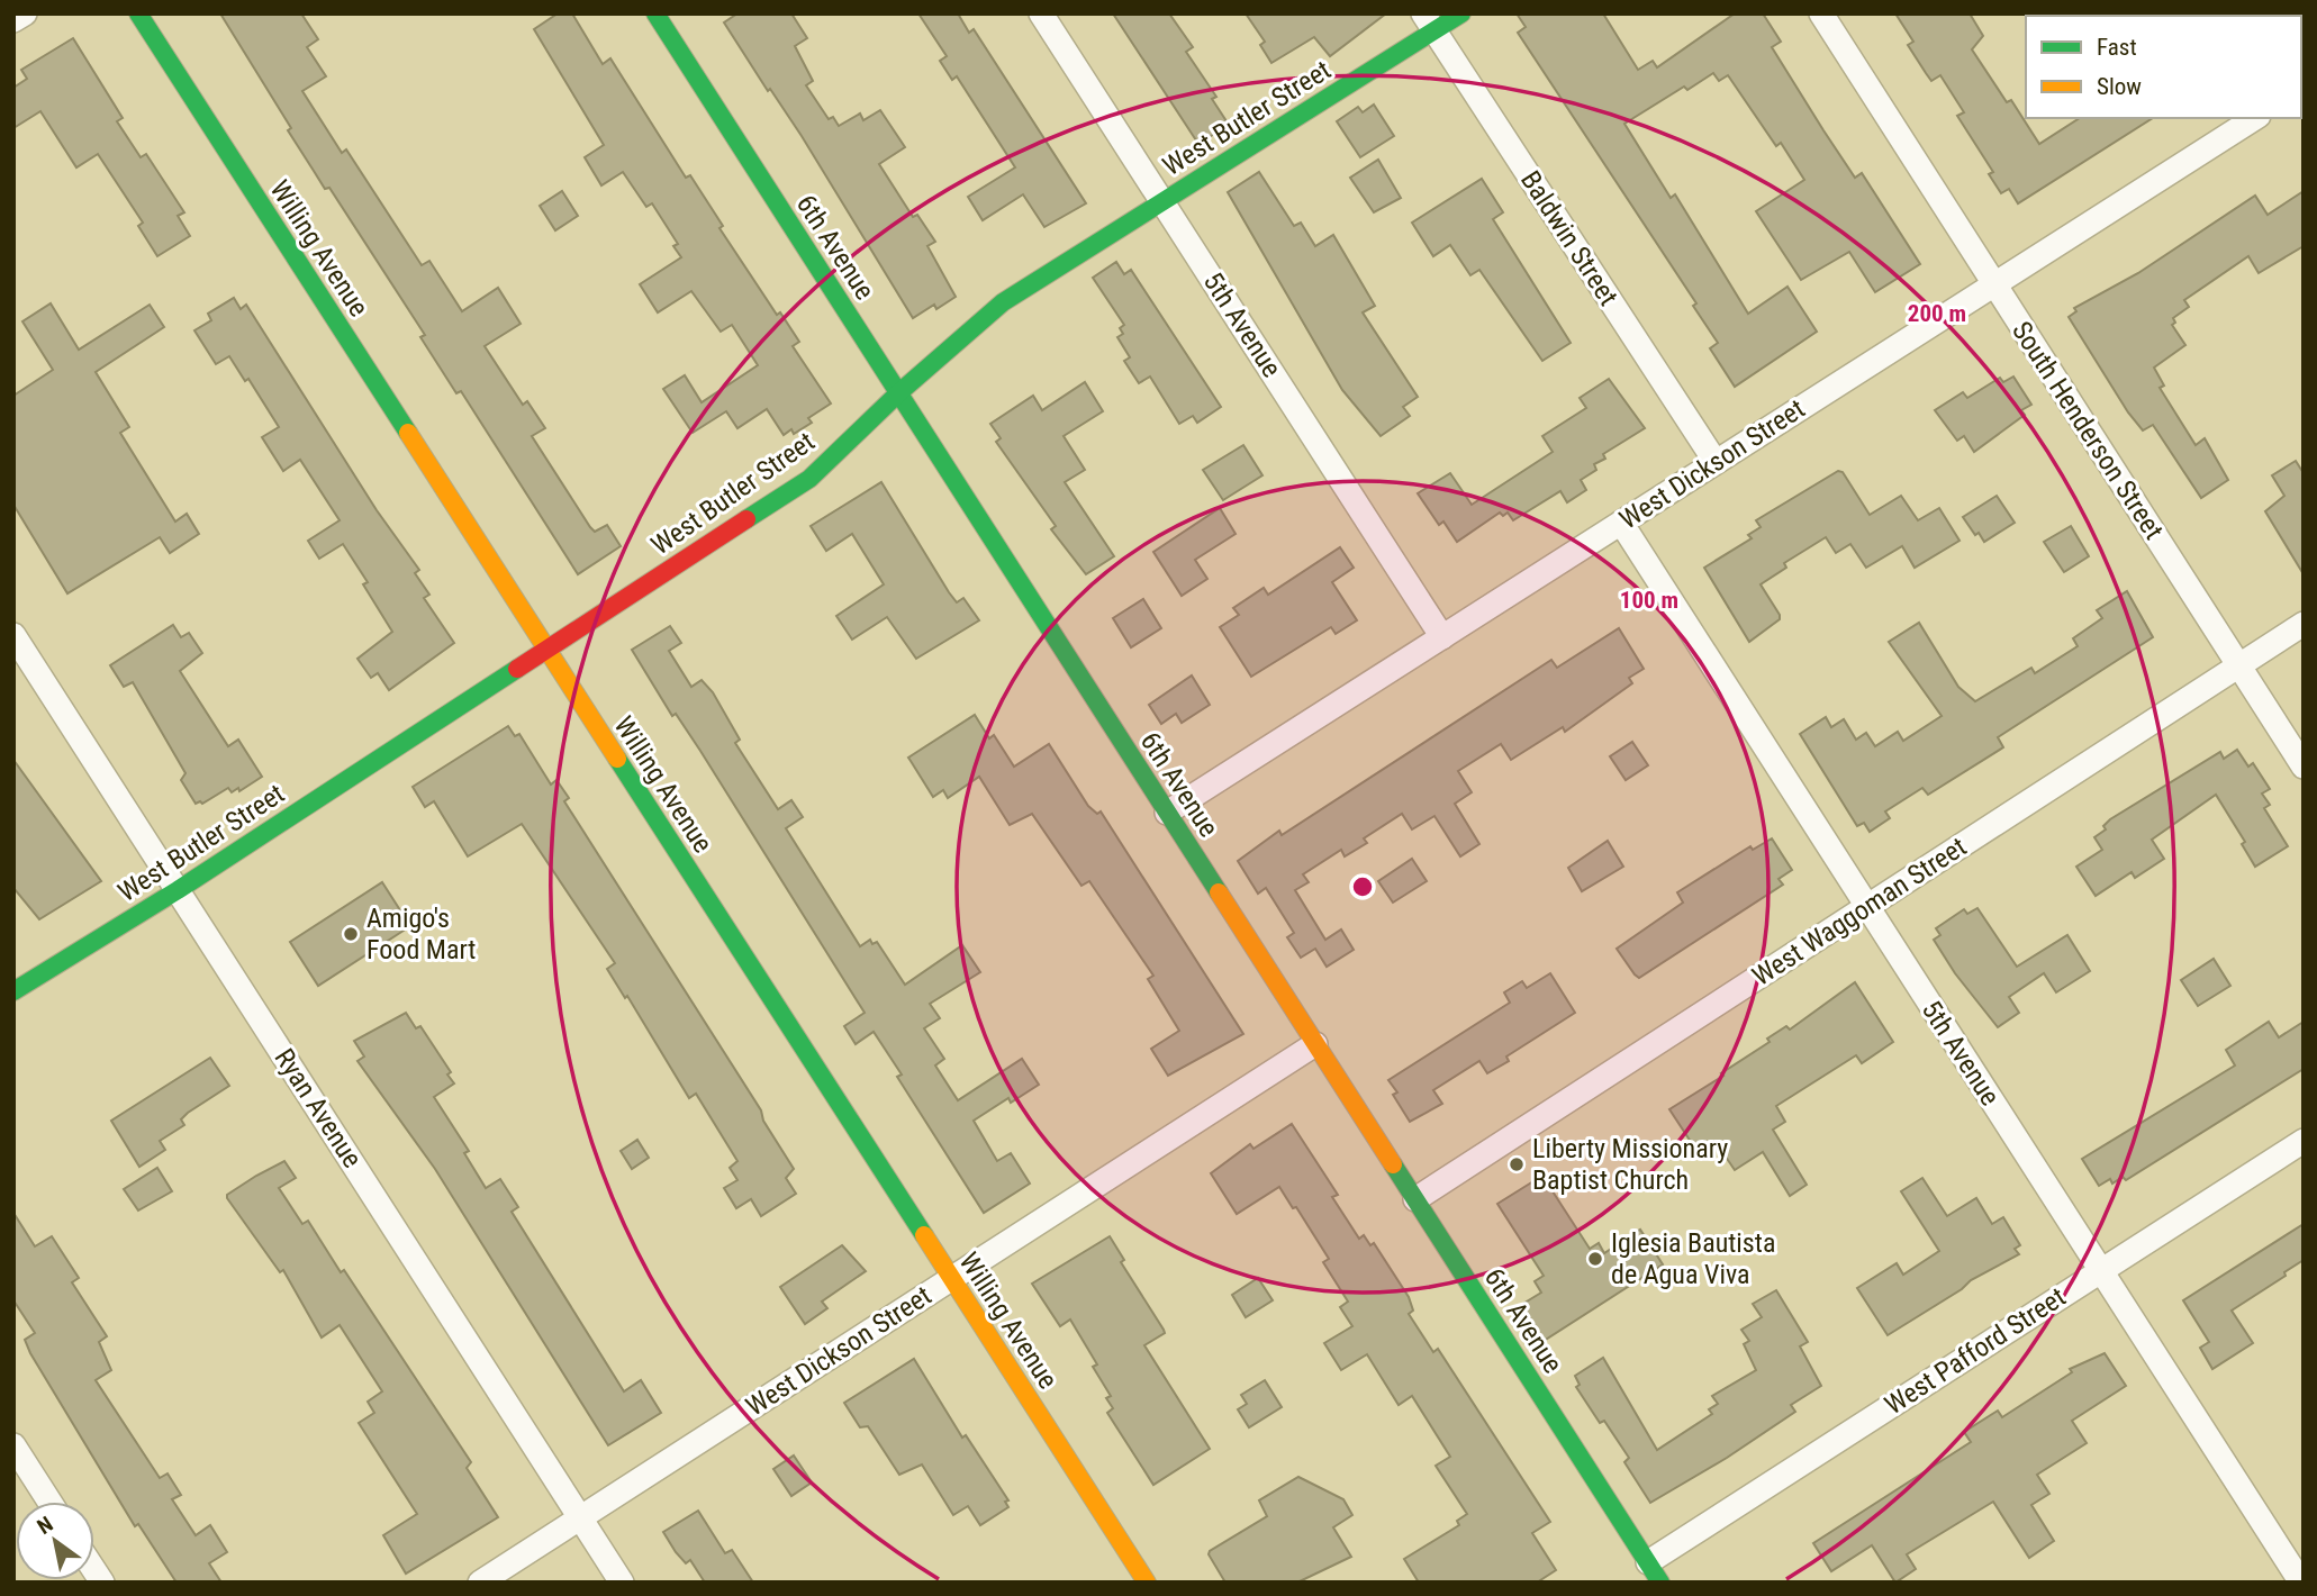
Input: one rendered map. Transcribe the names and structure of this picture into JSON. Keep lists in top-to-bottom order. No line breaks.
{"streets":{"street":["West Butler Street","Baldwin Street","6th Avenue","Willing Avenue","5th Avenue","South Henderson Street","West Dickson Street","West Waggoman Street","Ryan Avenue","West Pafford Street"]},"crossings":[["West Butler Street","Baldwin Street"],["West Butler Street","6th Avenue"],["West Butler Street","Willing Avenue"],["West Butler Street","5th Avenue"],["West Butler Street","Ryan Avenue"],["Baldwin Street","West Dickson Street"],["6th Avenue","West Dickson Street"],["6th Avenue","West Waggoman Street"],["6th Avenue","West Pafford Street"],["Willing Avenue","West Dickson Street"],["5th Avenue","West Dickson Street"],["5th Avenue","West Waggoman Street"],["5th Avenue","West Pafford Street"],["South Henderson Street","West Dickson Street"],["South Henderson Street","West Waggoman Street"],["West Dickson Street","Ryan Avenue"]],"places":["Amigo's Food Mart","Liberty Missionary Baptist Church","Iglesia Bautista de Agua Viva"],"legend":["Fast","Slow"],"north":"top left","rings":["200 m","100 m"]}
